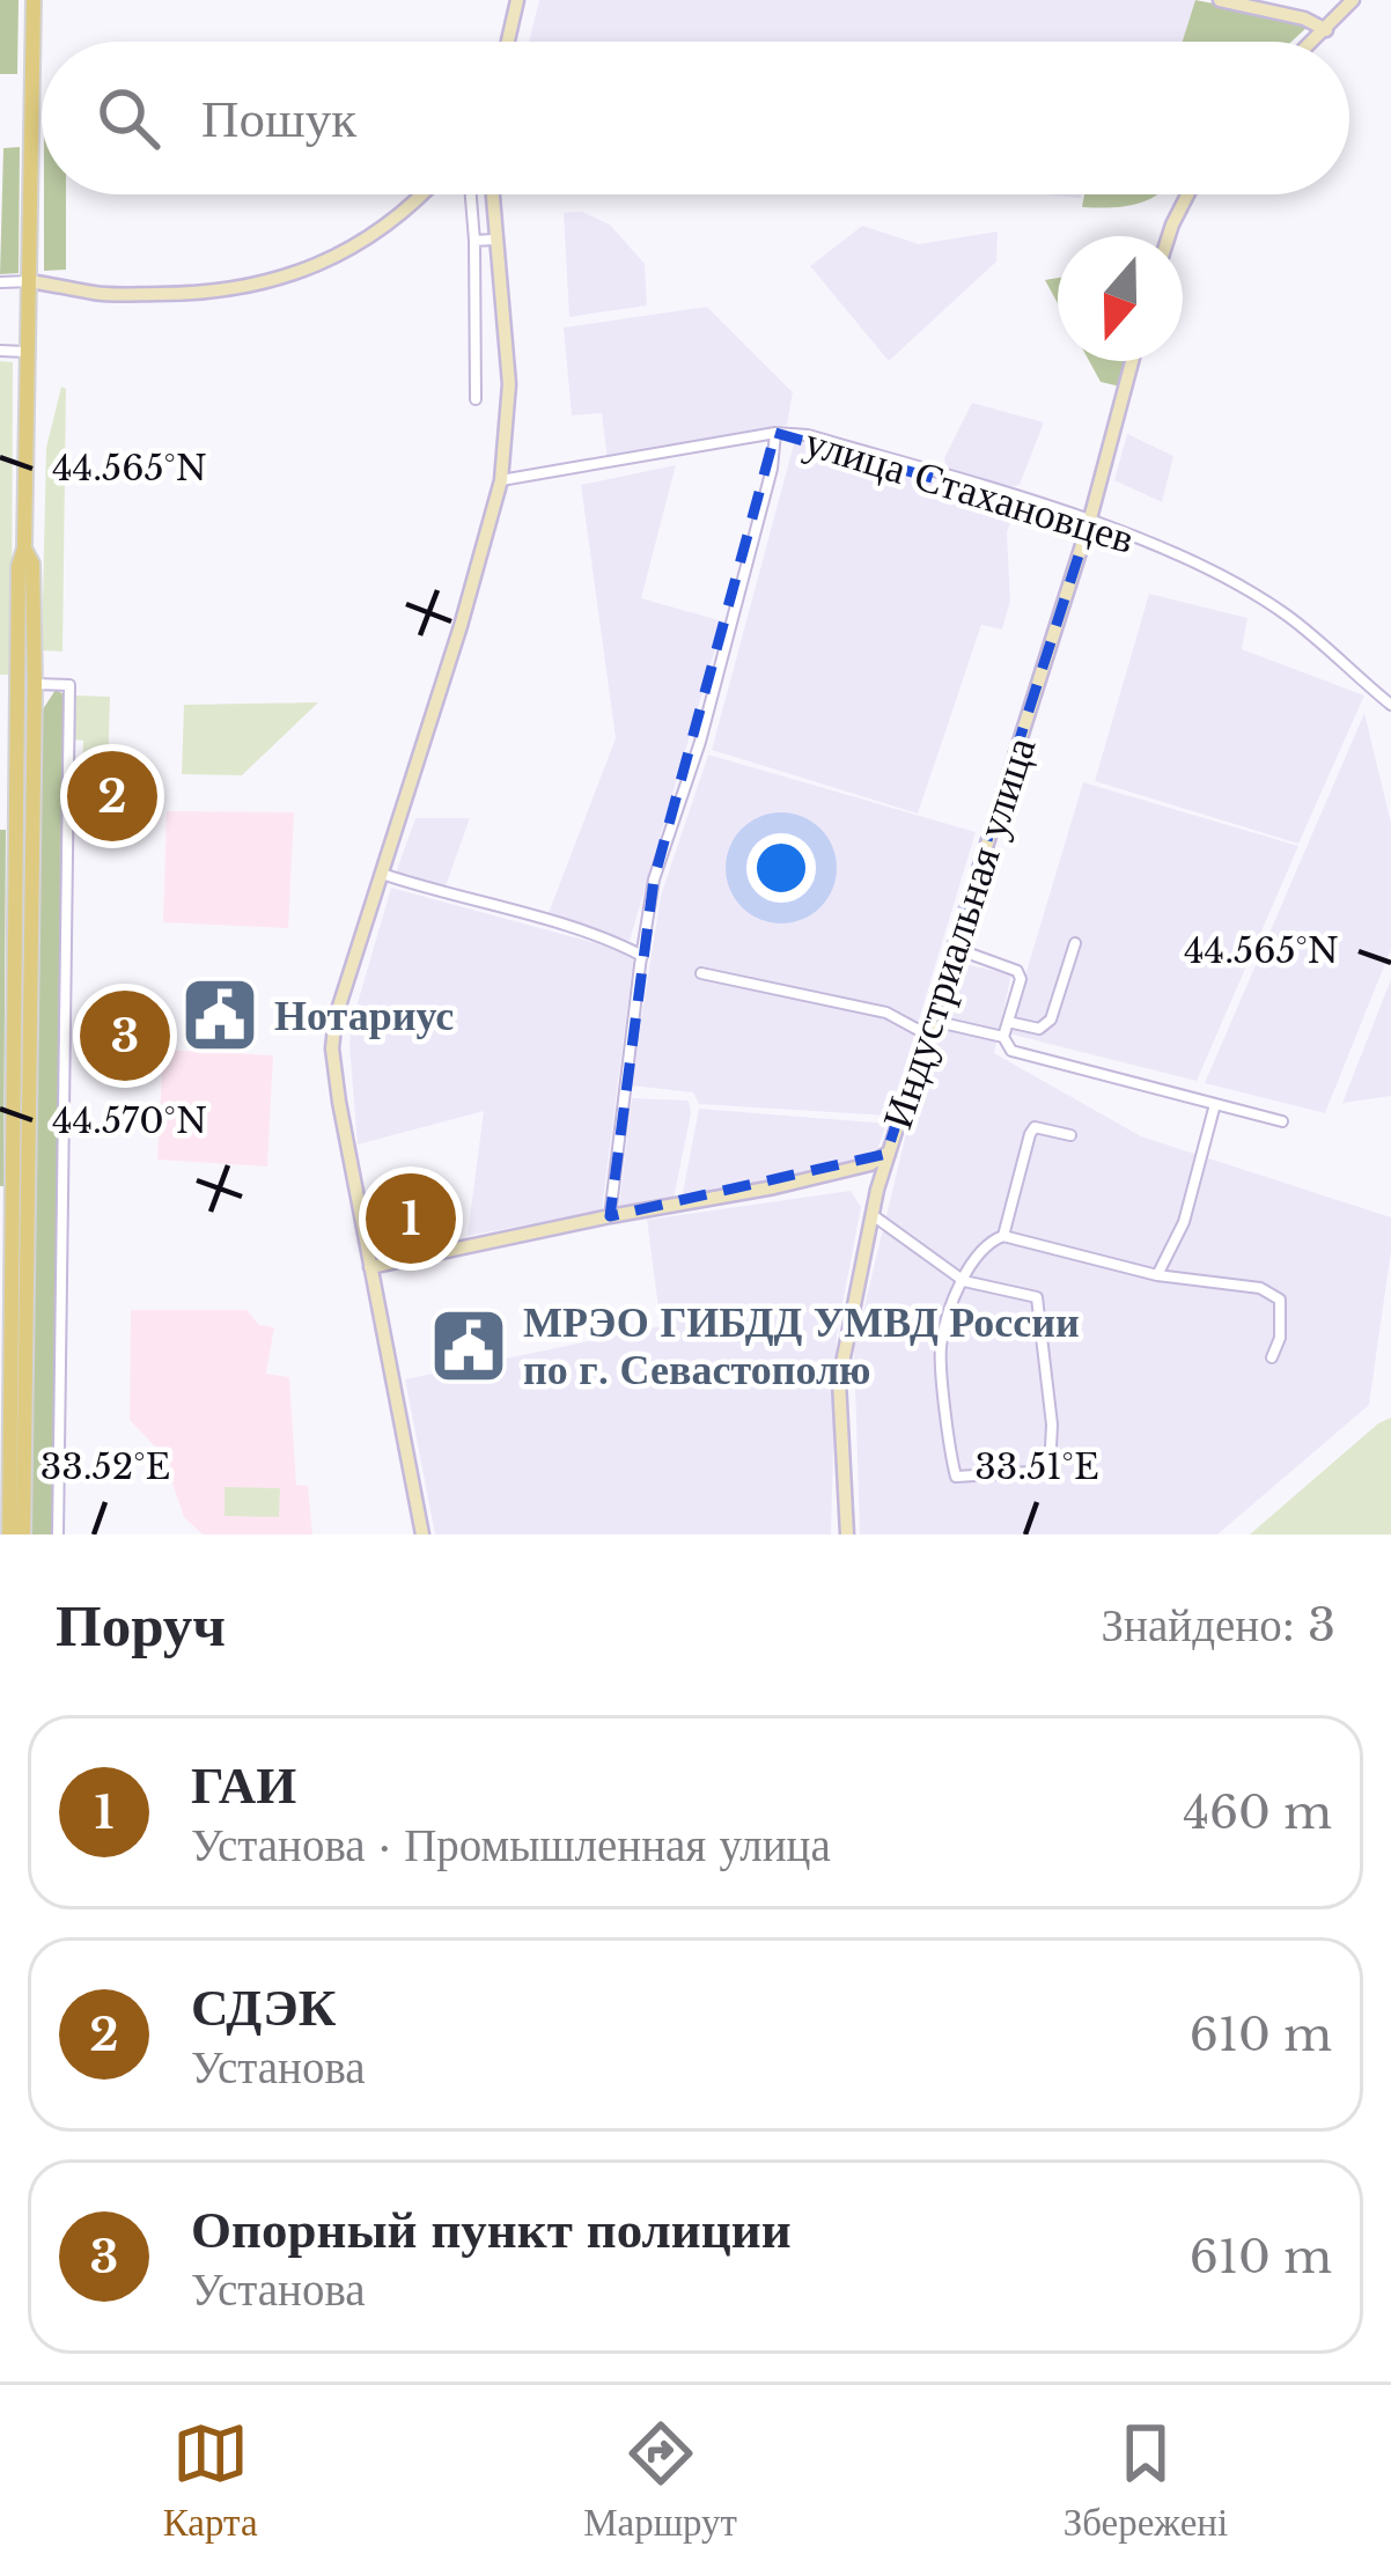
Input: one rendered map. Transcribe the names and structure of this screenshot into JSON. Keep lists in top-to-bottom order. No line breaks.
{"streets":{"main road":["Индустриальная улица"],"street":["улица Стахановцев"]},"crossings":[["улица Стахановцев","Индустриальная улица"]],"places":{"public building":["Нотариус","МРЭО ГИБДД УМВД России по г. Севастополю"]},"north":"bottom","page":{"search":"Пошук","pins":["2","3","1"],"heading":["Поруч","Знайдено: 3"],"list":[{"mark":"1","name":"ГАИ","note":"Установа · Промышленная улица","value":"460 m"},{"mark":"2","name":"СДЭК","note":"Установа","value":"610 m"},{"mark":"3","name":"Опорный пункт полиции","note":"Установа","value":"610 m"}],"nav":["Карта","Маршрут","Збережені"]},"coordinates":["44.565°N","44.570°N","33.52°E","33.51°E"]}
